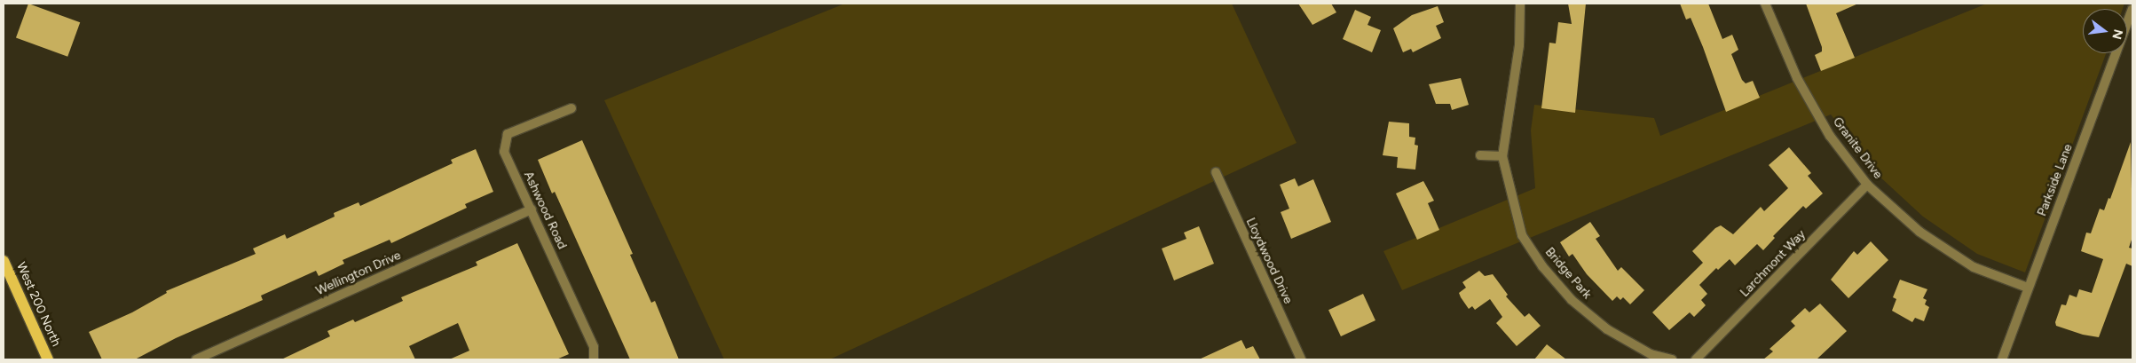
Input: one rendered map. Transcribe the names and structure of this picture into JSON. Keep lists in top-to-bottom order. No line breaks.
{"streets":{"main road":["West 200 North"],"street":["Granite Drive","Parkside Lane","Ashwood Road","Lloydwood Drive","Larchmont Way","Wellington Drive","Bridge Park"]},"crossings":[["Granite Drive","Parkside Lane"],["Granite Drive","Larchmont Way"],["Ashwood Road","Wellington Drive"]],"north":"right"}
